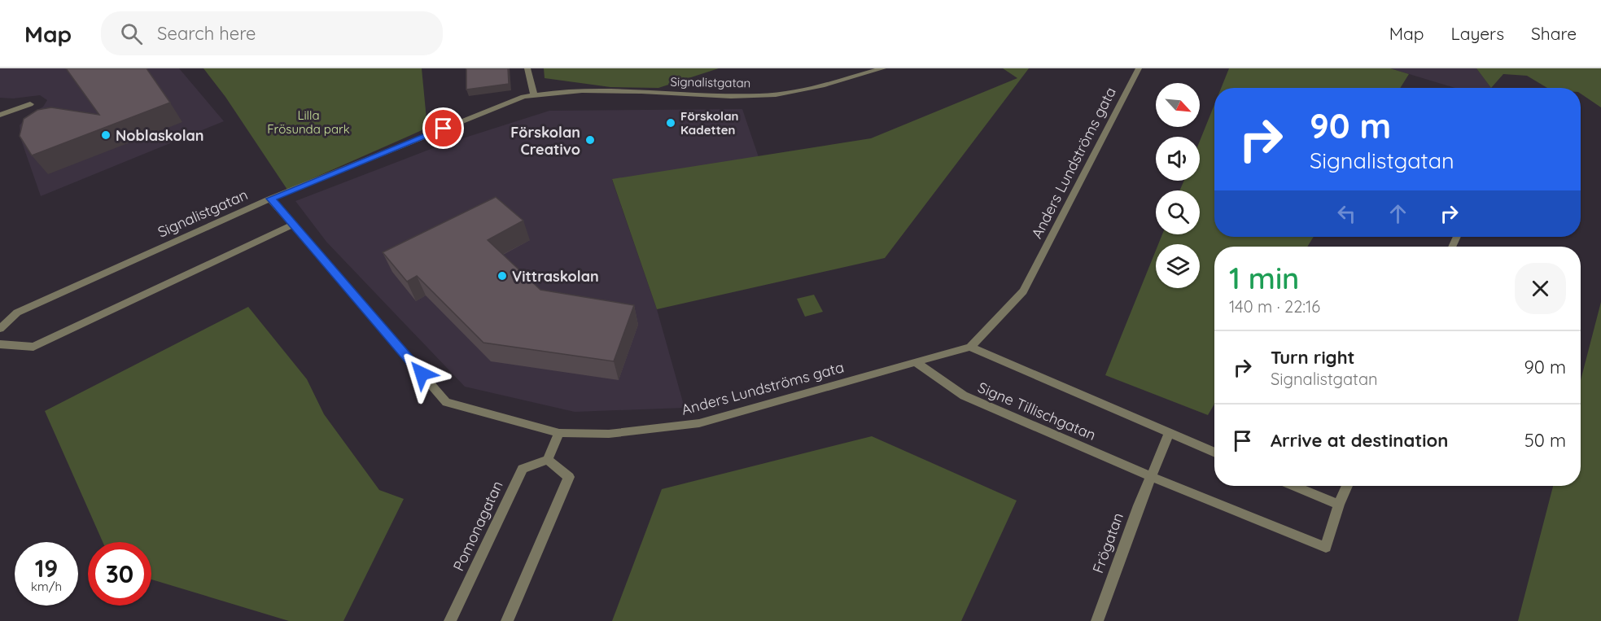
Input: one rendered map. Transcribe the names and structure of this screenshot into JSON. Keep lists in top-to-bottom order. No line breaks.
{"streets":{"street":["Signalistgatan","Anders Lundströms gata","Signe Tillischgatan","Pomonagatan","Frögatan"]},"crossings":[["Signalistgatan","Anders Lundströms gata"],["Anders Lundströms gata","Signe Tillischgatan"],["Signe Tillischgatan","Frögatan"]],"parks":["Lilla Frösunda park"],"places":["Förskolan Kadetten","Noblaskolan","Förskolan Creativo","Vittraskolan"],"north":"bottom right","page":{"header":"Map","search":"Search here","nav":["Map","Layers","Share"],"turn":["90 m","Signalistgatan"],"heading":["1 min","140 m · 22:16"],"list":[{"name":"Turn right","note":"Signalistgatan","value":"90 m"},{"name":"Arrive at destination","value":"50 m"}],"speed":"19 km/h","limit":"30"}}
